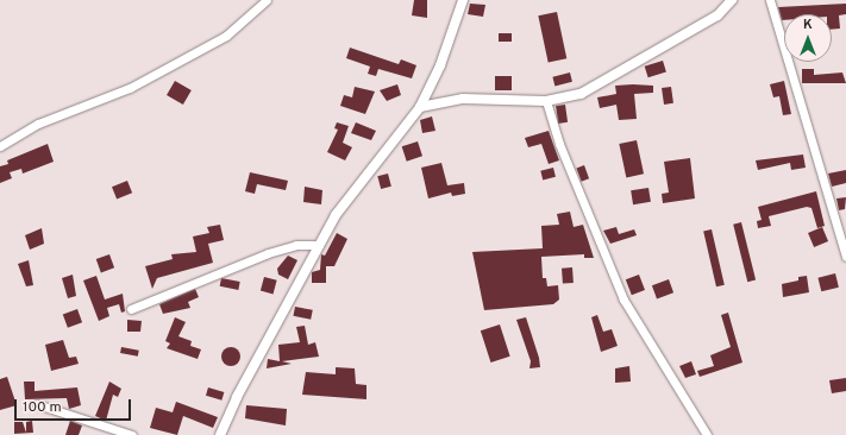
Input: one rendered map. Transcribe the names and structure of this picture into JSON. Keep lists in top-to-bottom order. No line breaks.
{"scale_bar":"100 m","north":"top"}
